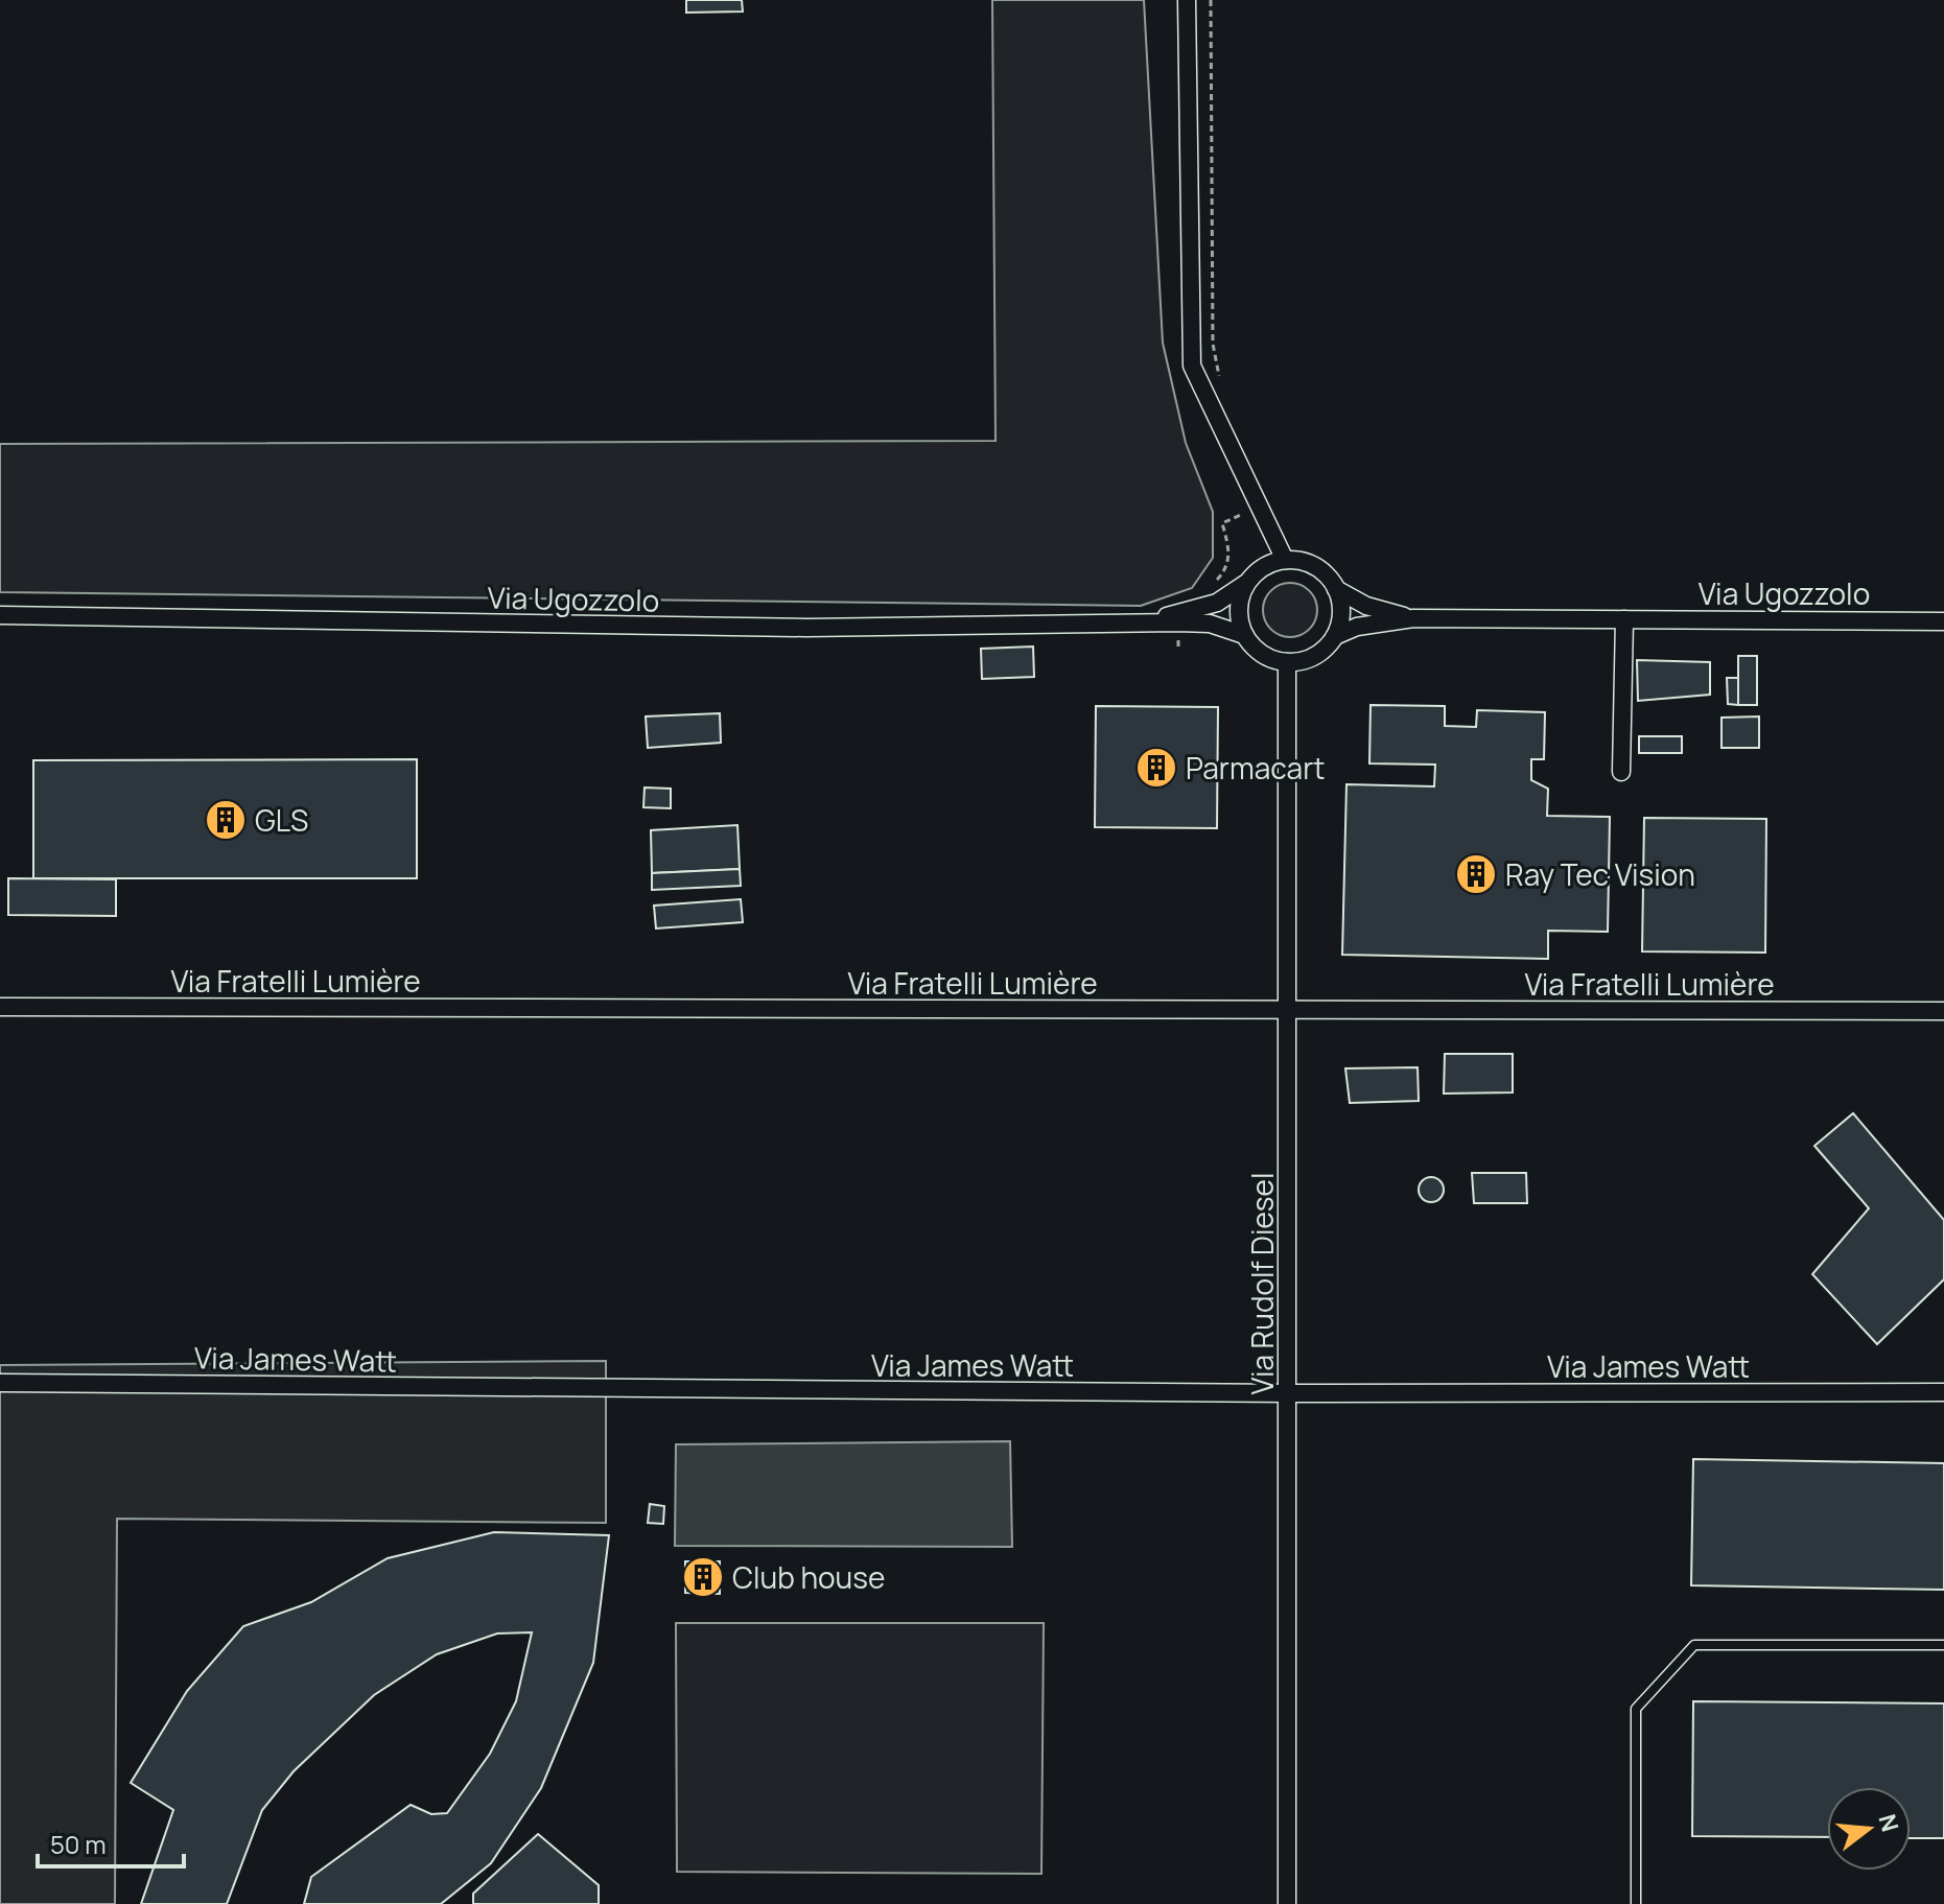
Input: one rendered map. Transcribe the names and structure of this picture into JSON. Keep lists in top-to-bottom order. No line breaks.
{"streets":{"street":["Via Ugozzolo","Via Fratelli Lumière","Via Rudolf Diesel","Via James Watt"]},"crossings":[["Via Ugozzolo","Via Rudolf Diesel"],["Via Fratelli Lumière","Via Rudolf Diesel"],["Via Rudolf Diesel","Via James Watt"]],"places":{"building":["Parmacart","GLS","Ray Tec Vision","Club house"]},"scale_bar":"50 m","north":"right"}
